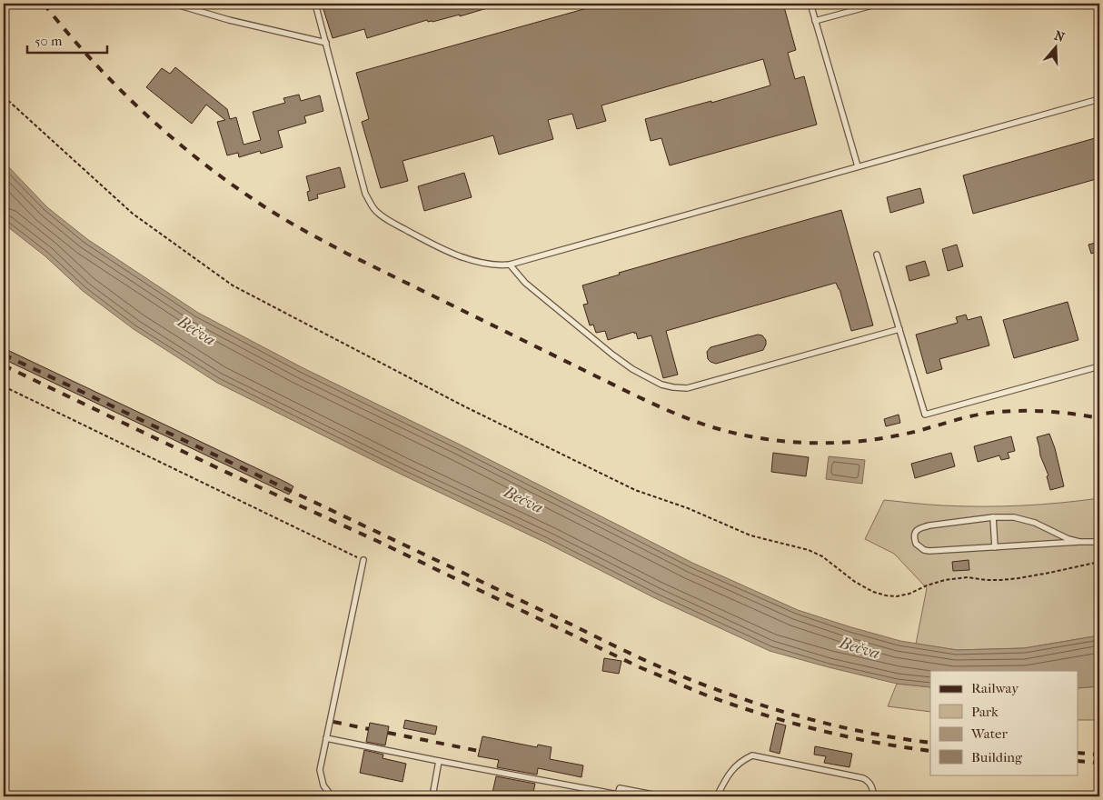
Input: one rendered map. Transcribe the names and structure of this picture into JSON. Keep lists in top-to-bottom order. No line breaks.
{"water":["Bečva"],"legend":["Railway","Park","Water","Building"],"scale_bar":"50 m","north":"top"}
